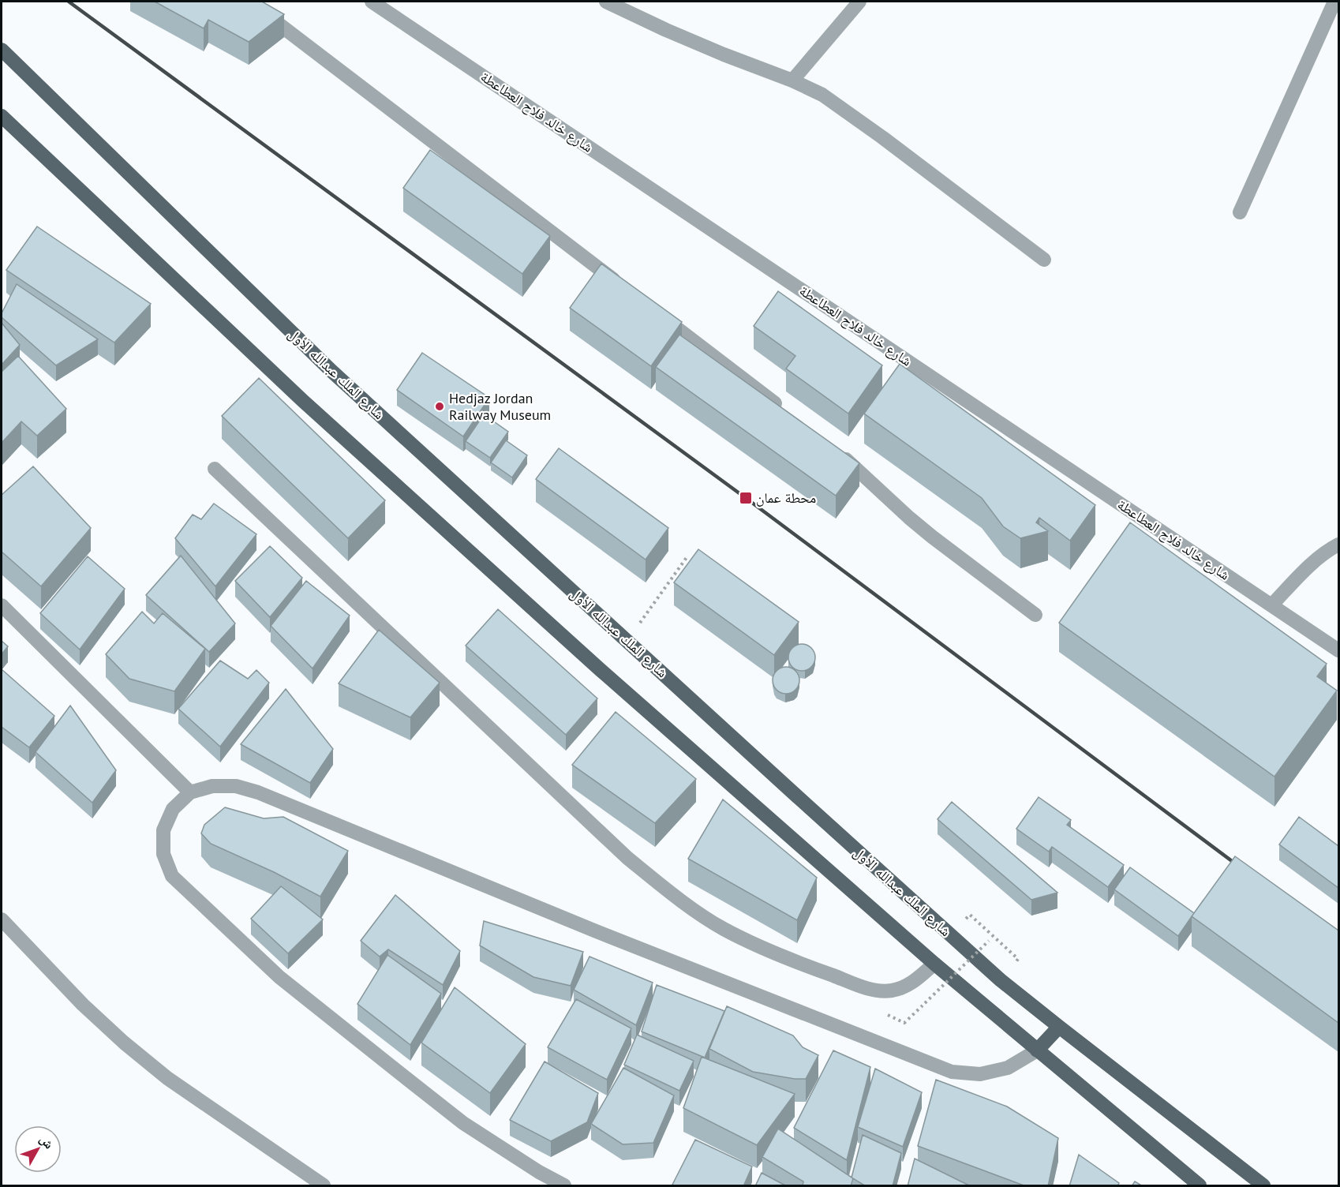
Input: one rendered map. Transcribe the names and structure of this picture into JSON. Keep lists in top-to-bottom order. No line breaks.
{"streets":{"main road":["شارع الملك عبدالله الأول"],"street":["شارع خالد فلاح العطاعطة"]},"places":{"other":["Hedjaz Jordan Railway Museum"],"transit":["محطة عمان"]},"north":"top right"}
